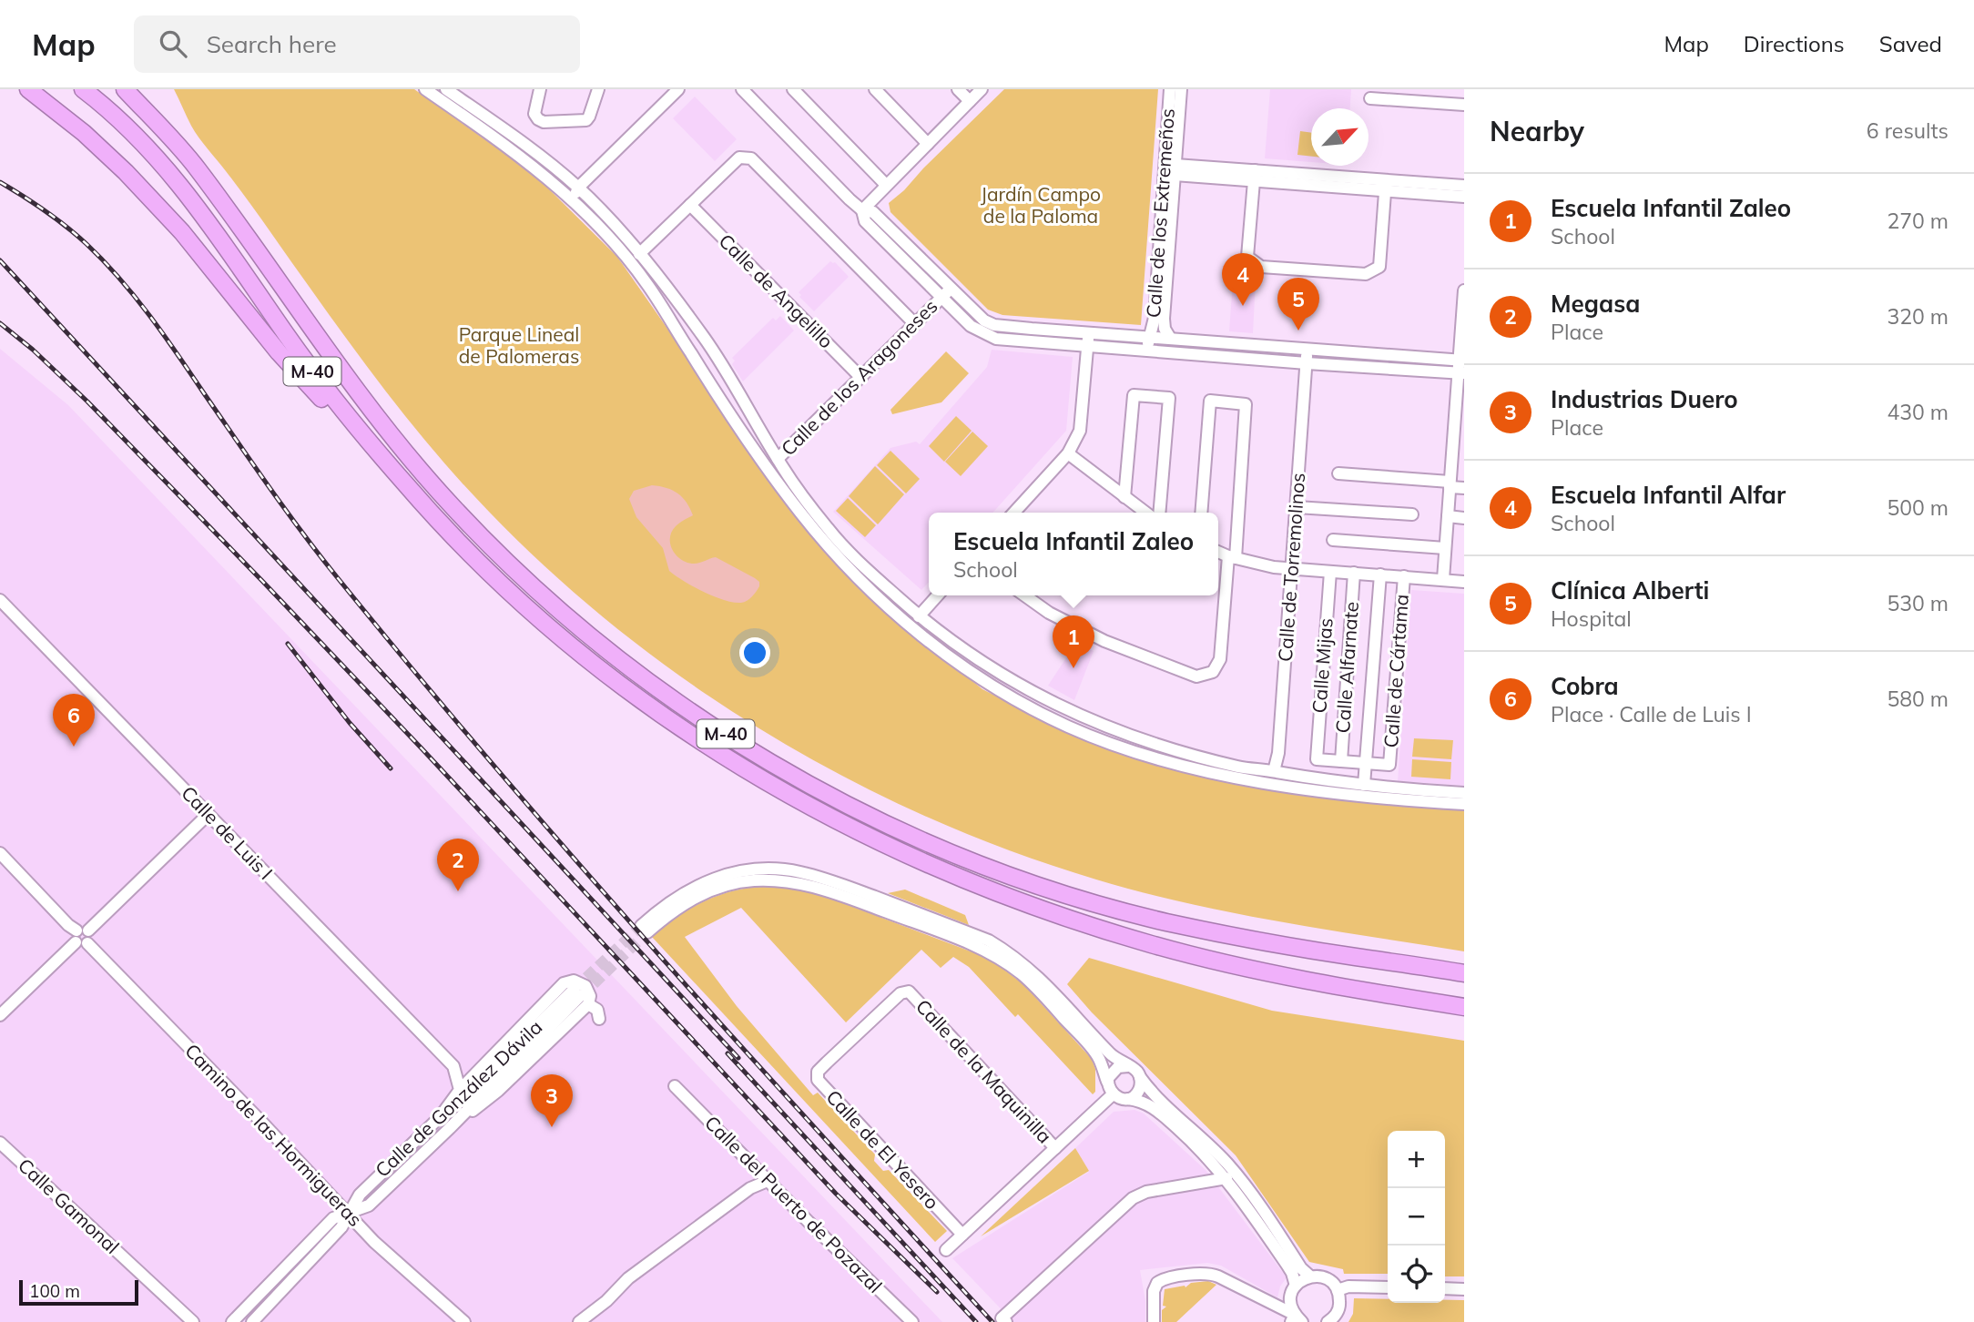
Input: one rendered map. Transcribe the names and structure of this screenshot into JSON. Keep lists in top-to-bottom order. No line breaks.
{"streets":{"highway":["M-40"],"street":["Calle de los Extremeños","Calle de Angelillo","Calle de los Aragoneses","Calle de Torremolinos","Calle Mijas","Calle Alfarnate","Calle de Cártama","Calle de Luis I","Calle de la Maquinilla","Calle de González Dávila","Camino de las Hormigueras","Calle de El Yesero","Calle del Puerto de Pozazal","Calle Gamonal"]},"crossings":[["Calle de Angelillo","Calle de los Aragoneses"],["Calle Mijas","Calle Alfarnate"],["Calle de Luis I","Calle de González Dávila"],["Calle de la Maquinilla","Calle de El Yesero"],["Calle de González Dávila","Camino de las Hormigueras"]],"parks":["Jardín Campo de la Paloma","Parque Lineal de Palomeras"],"scale_bar":"100 m","north":"top right","page":{"header":"Map","search":"Search here","nav":["Map","Directions","Saved"],"heading":["Nearby","6 results"],"list":[{"mark":"1","name":"Escuela Infantil Zaleo","note":"School","value":"270 m"},{"mark":"2","name":"Megasa","note":"Place","value":"320 m"},{"mark":"3","name":"Industrias Duero","note":"Place","value":"430 m"},{"mark":"4","name":"Escuela Infantil Alfar","note":"School","value":"500 m"},{"mark":"5","name":"Clínica Alberti","note":"Hospital","value":"530 m"},{"mark":"6","name":"Cobra","note":"Place · Calle de Luis I","value":"580 m"}],"pins":["4","5","1","6","2","3"],"popup":["Escuela Infantil Zaleo","School"],"map_buttons":["+","−"],"scale":"100 m"}}
